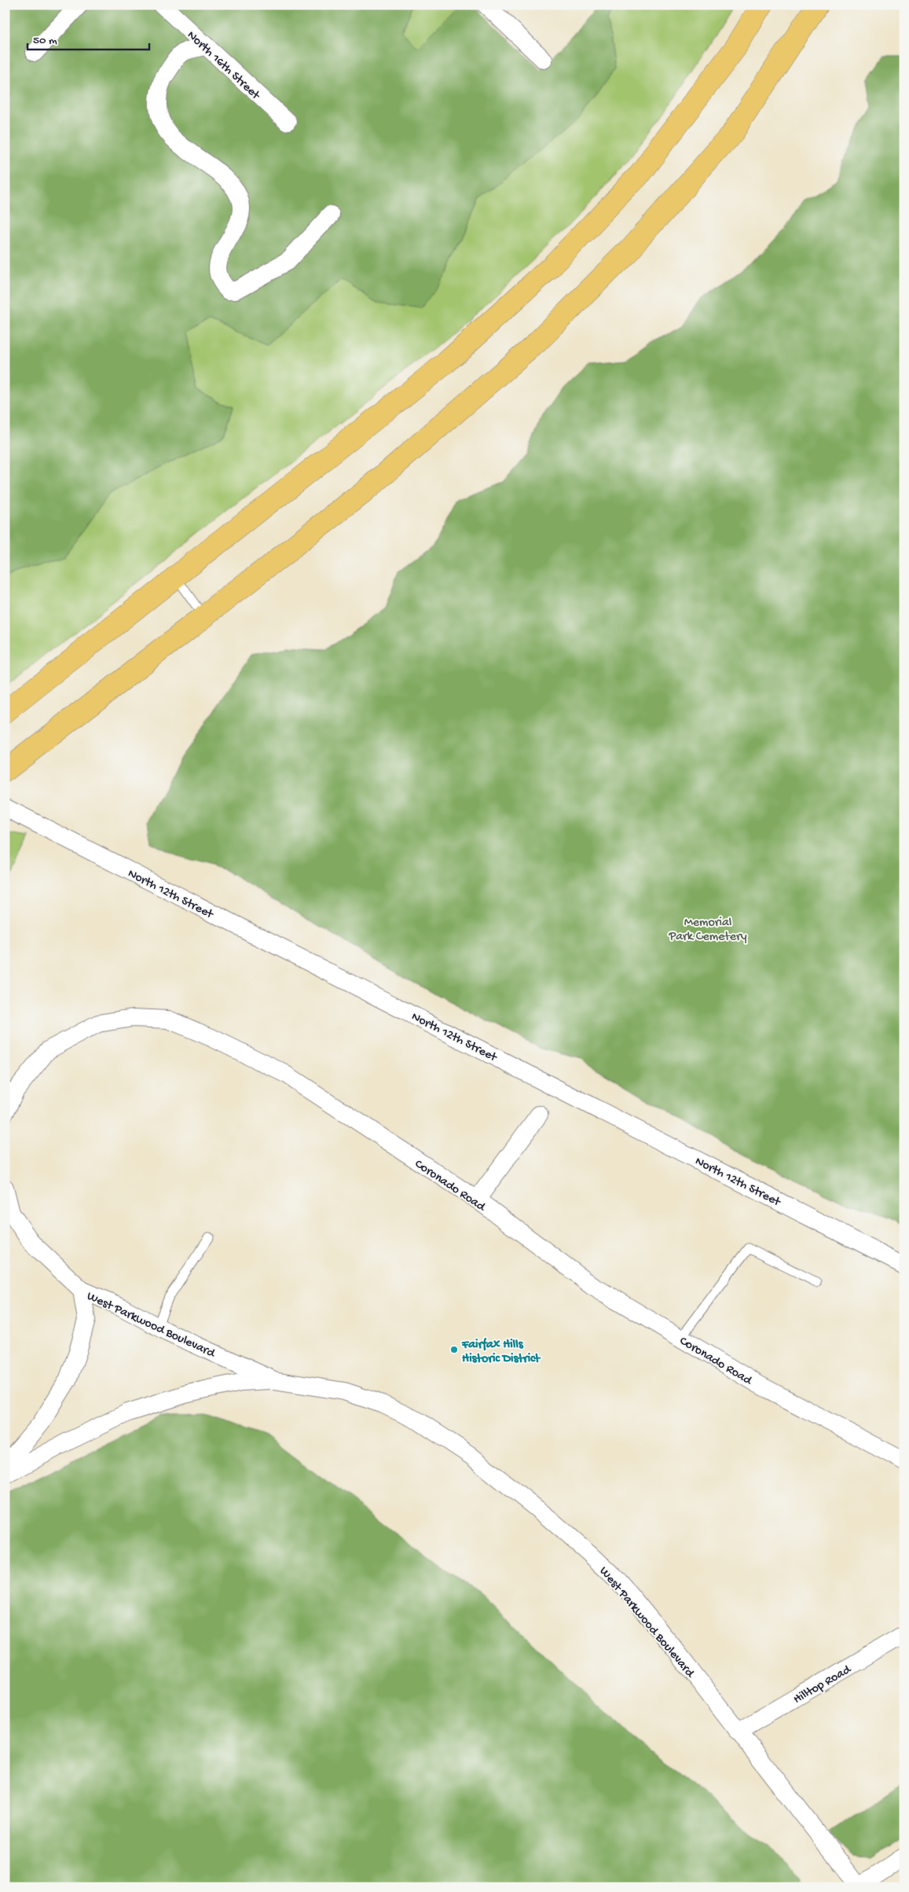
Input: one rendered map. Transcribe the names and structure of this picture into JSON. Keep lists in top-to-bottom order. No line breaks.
{"streets":{"street":["North 16th Street","North 12th Street","Coronado Road","West Parkwood Boulevard","Hilltop Road"]},"crossings":[["West Parkwood Boulevard","Hilltop Road"]],"parks":["Memorial Park Cemetery"],"places":["Fairfax Hills Historic District"],"scale_bar":"50 m"}
